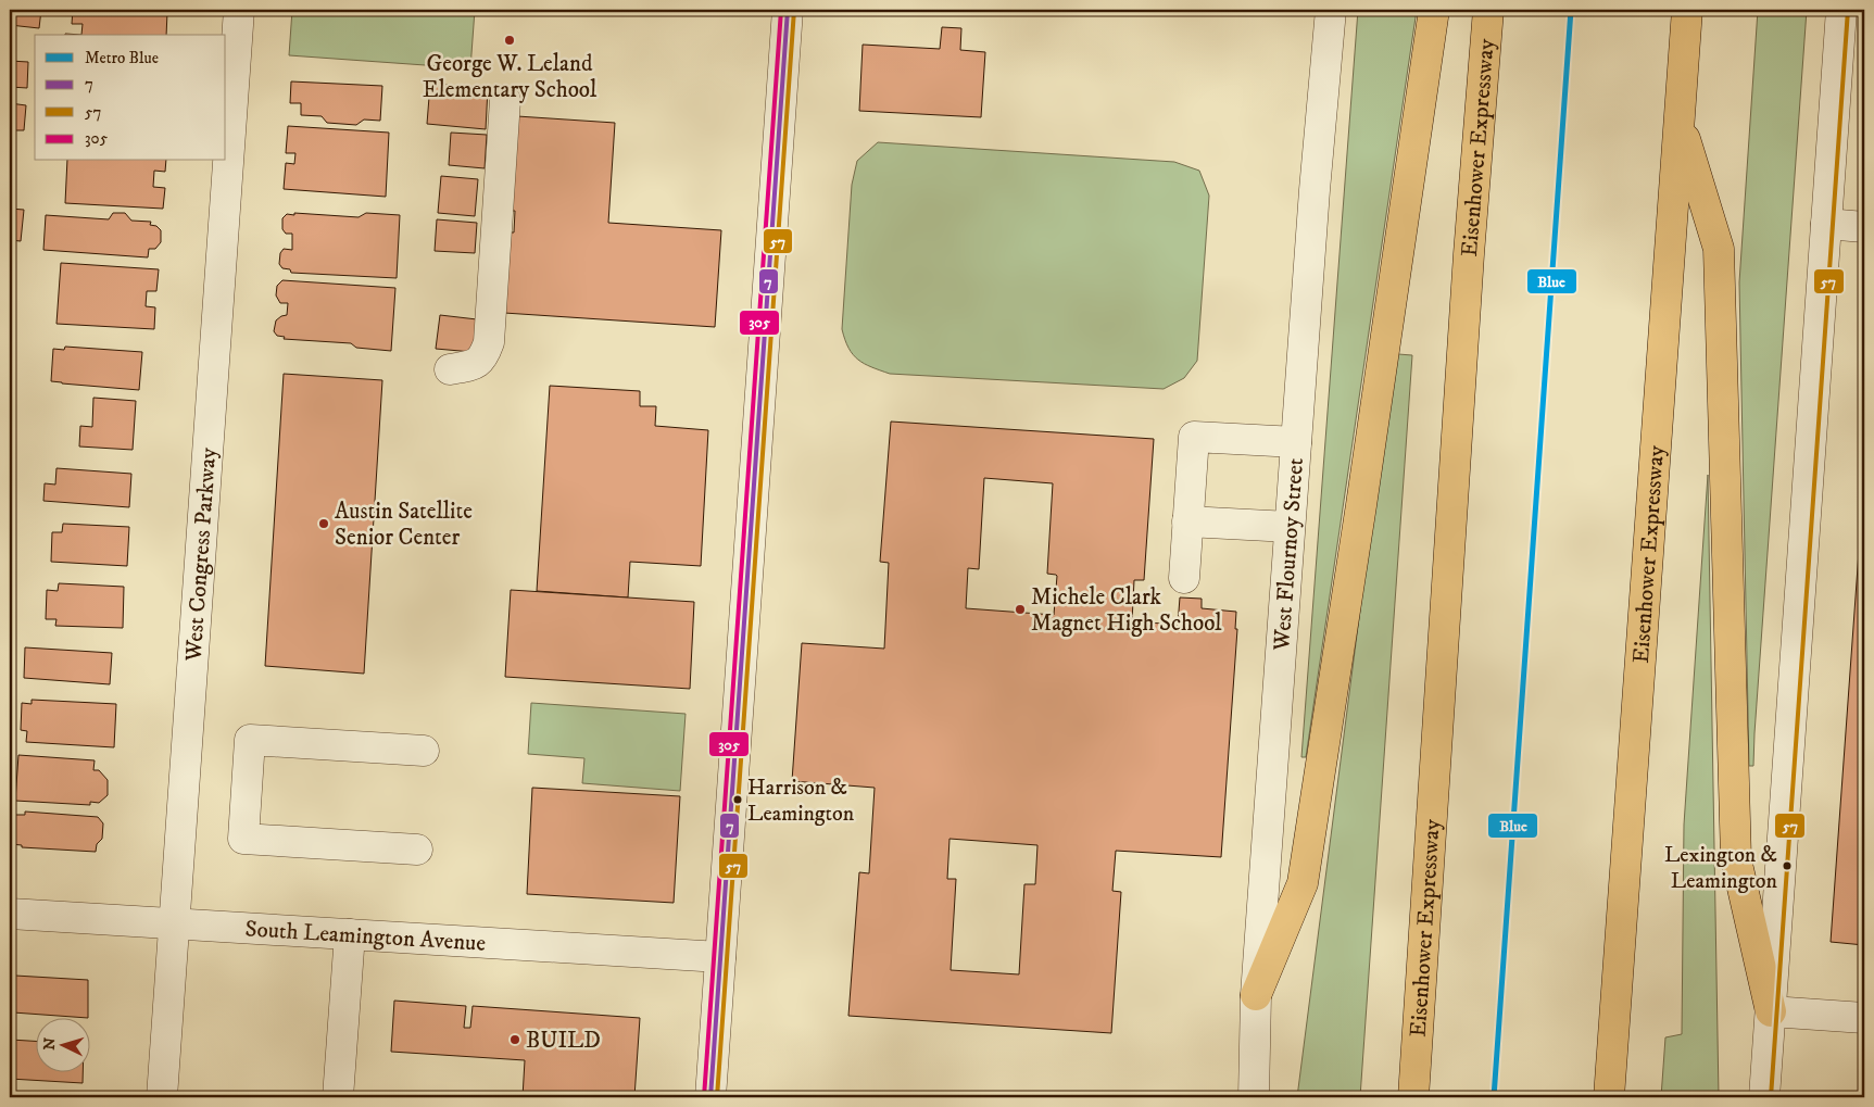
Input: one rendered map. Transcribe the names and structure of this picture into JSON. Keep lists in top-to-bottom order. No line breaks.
{"streets":{"highway":["Eisenhower Expressway"],"street":["West Congress Parkway","West Flournoy Street","South Leamington Avenue"]},"crossings":[["West Congress Parkway","South Leamington Avenue"]],"places":["George W. Leland Elementary School","Austin Satellite Senior Center","Michele Clark Magnet High School","Harrison & Leamington","Lexington & Leamington","BUILD"],"lines":["metro line Blue","transit line 7","transit line 57","transit line 305"],"legend":["Metro Blue","7","57","305"],"north":"left"}
